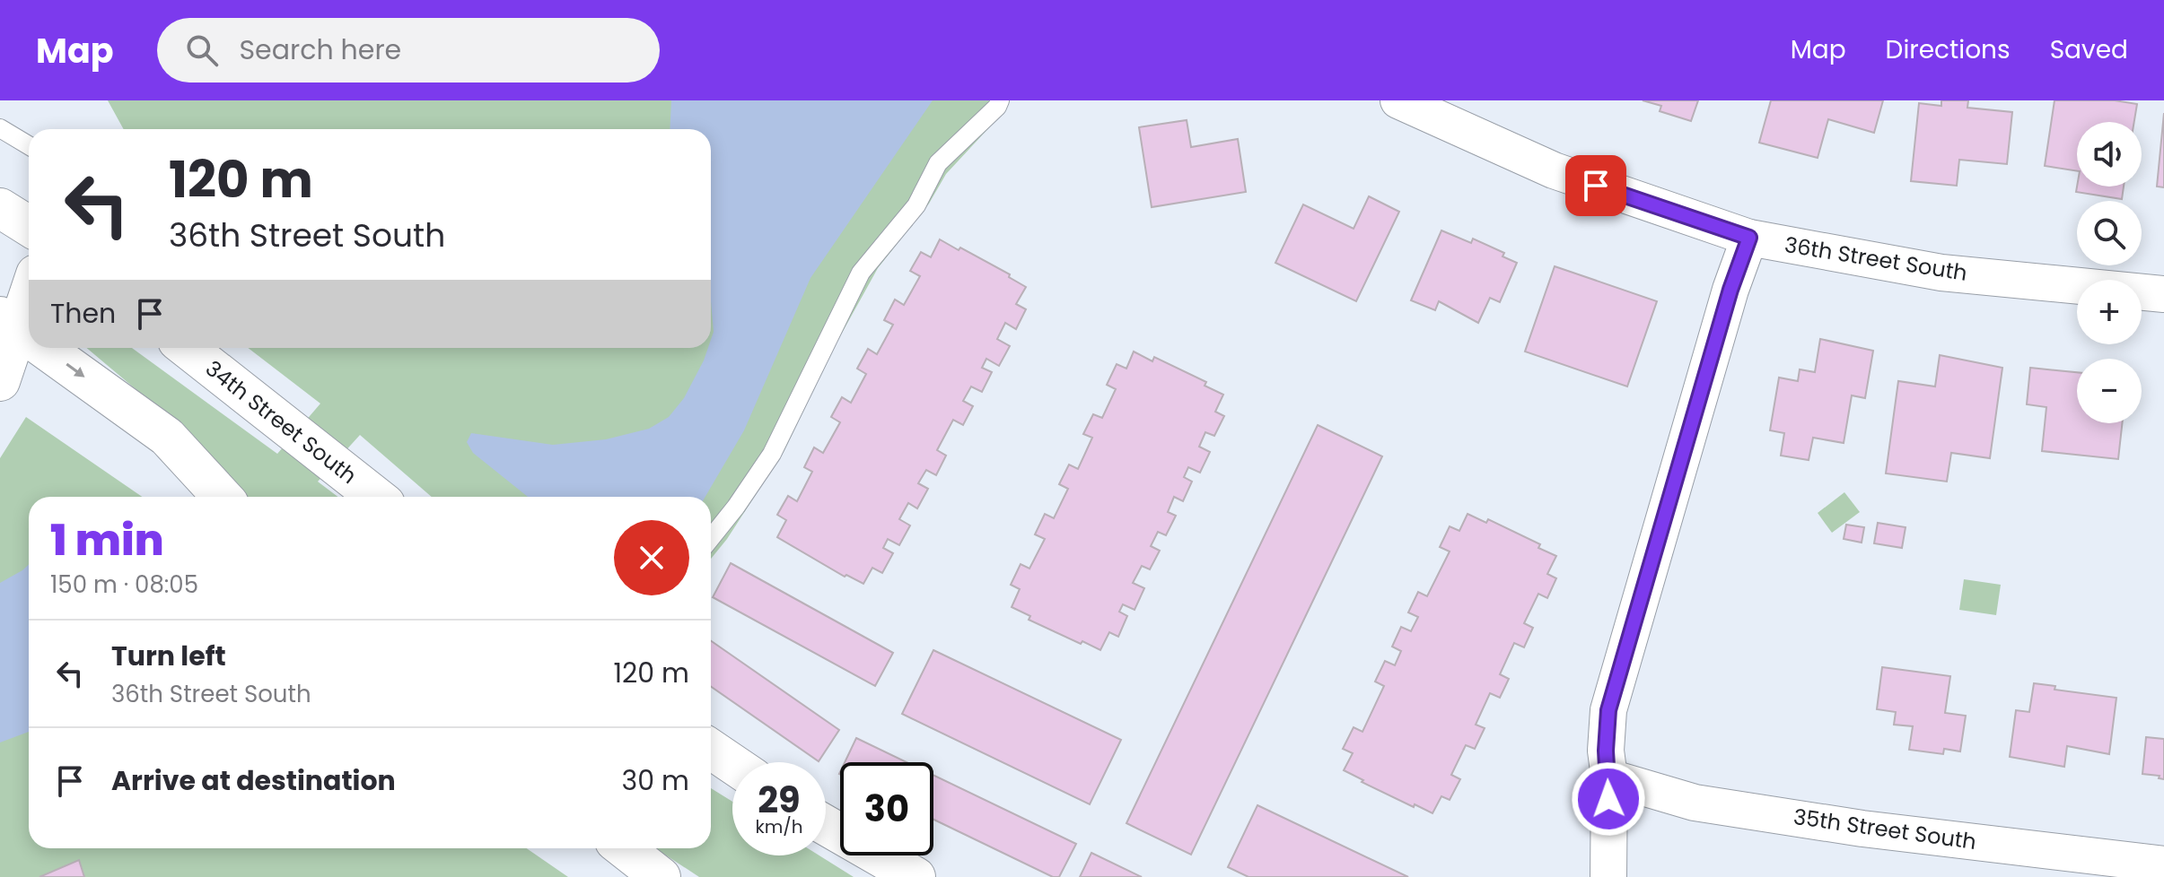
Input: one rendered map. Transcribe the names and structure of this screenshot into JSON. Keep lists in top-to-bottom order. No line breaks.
{"streets":{"main road":["34th Street South"],"street":["36th Street South","35th Street South"]},"page":{"header":"Map","search":"Search here","nav":["Map","Directions","Saved"],"map_buttons":["+","−"],"turn":["120 m","36th Street South"],"then":"Then","heading":["1 min","150 m · 08:05"],"list":[{"name":"Turn left","note":"36th Street South","value":"120 m"},{"name":"Arrive at destination","value":"30 m"}],"speed":"29 km/h","limit":"30"}}
